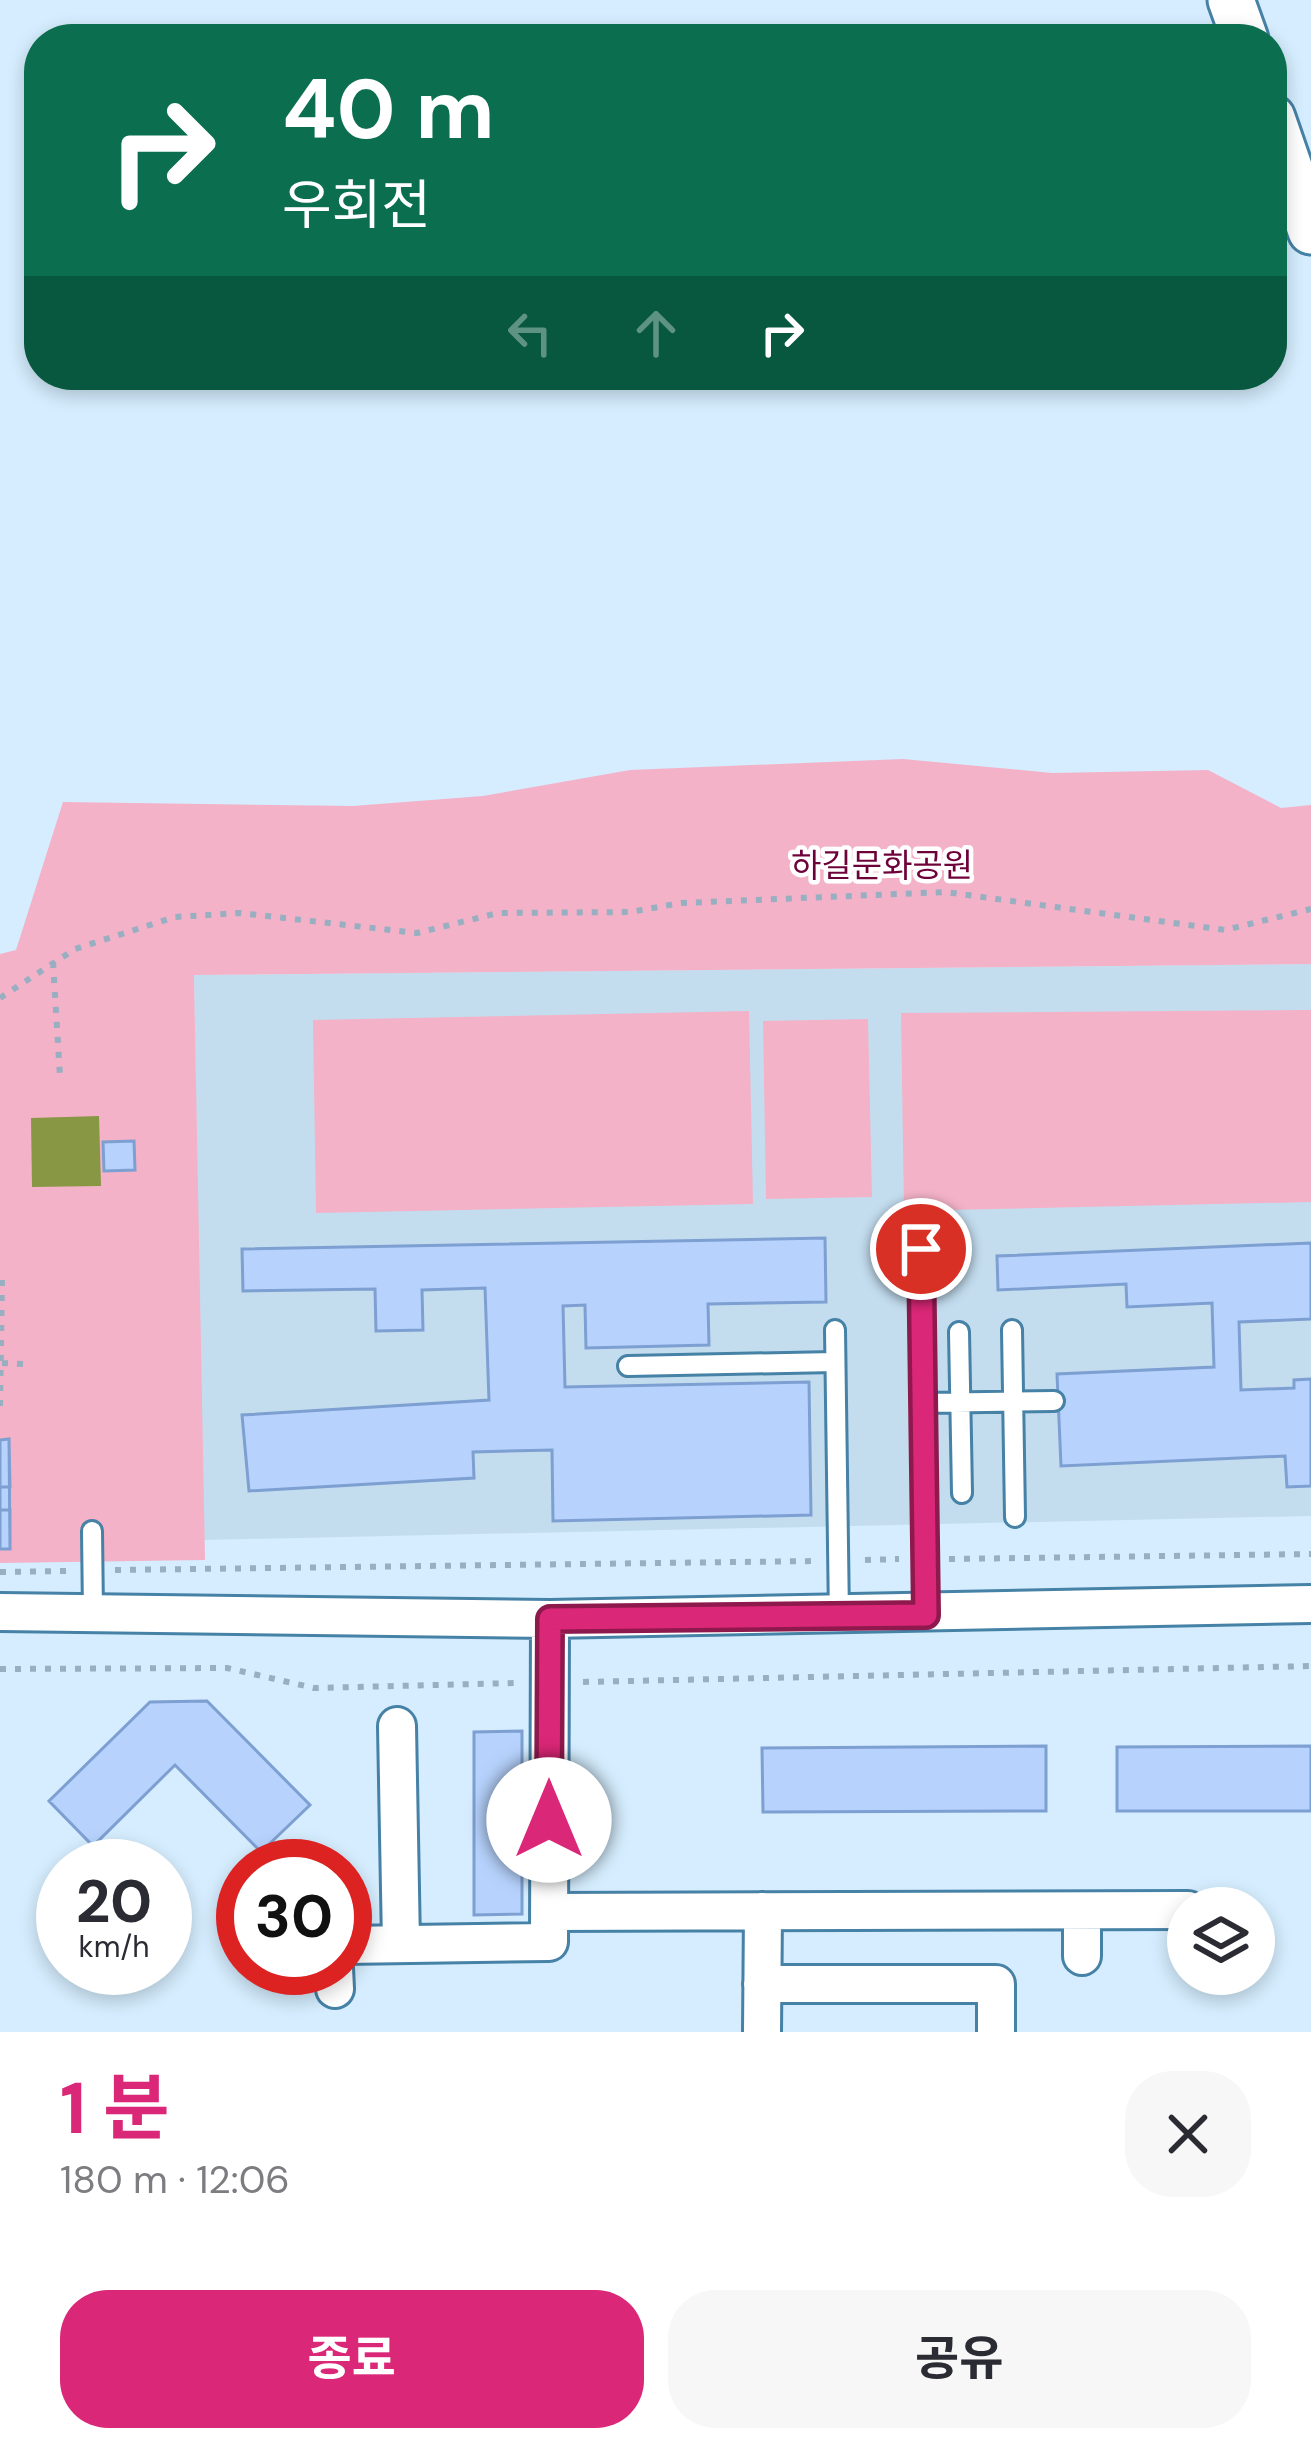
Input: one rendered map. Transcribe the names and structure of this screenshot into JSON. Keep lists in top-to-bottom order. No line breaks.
{"parks":["하길문화공원"],"page":{"turn":["40 m","우회전"],"speed":"20 km/h","limit":"30","heading":["1 분","180 m · 12:06"],"buttons":["종료","공유"]}}
